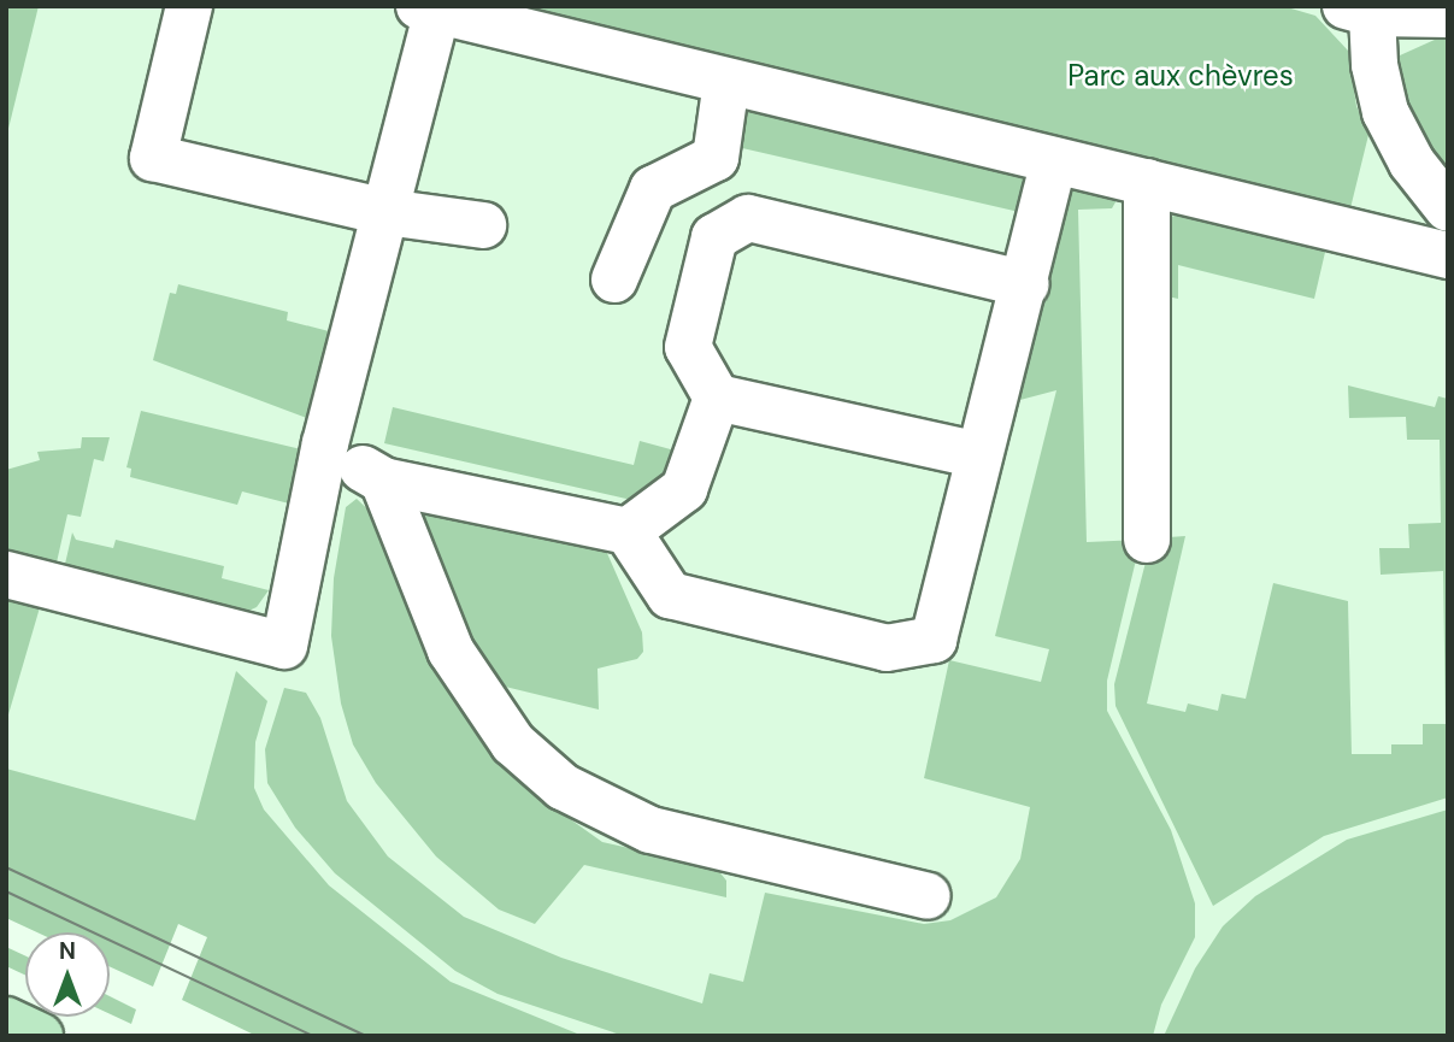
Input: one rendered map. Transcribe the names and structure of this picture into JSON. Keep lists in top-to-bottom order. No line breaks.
{"parks":["Parc aux chèvres"],"north":"top"}
